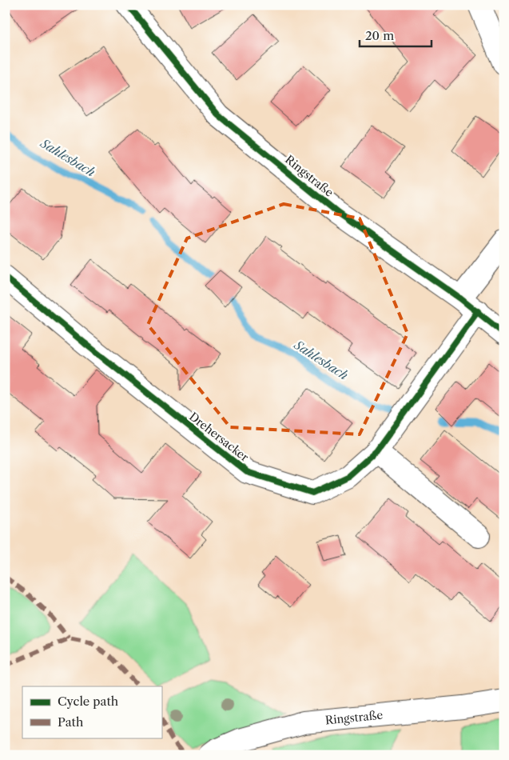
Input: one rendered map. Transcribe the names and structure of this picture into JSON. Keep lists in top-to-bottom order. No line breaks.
{"streets":{"street":["Ringstraße","Drehersacker"]},"crossings":[["Ringstraße","Drehersacker"]],"water":["Sahlesbach"],"legend":["Cycle path","Path"],"scale_bar":"20 m"}
